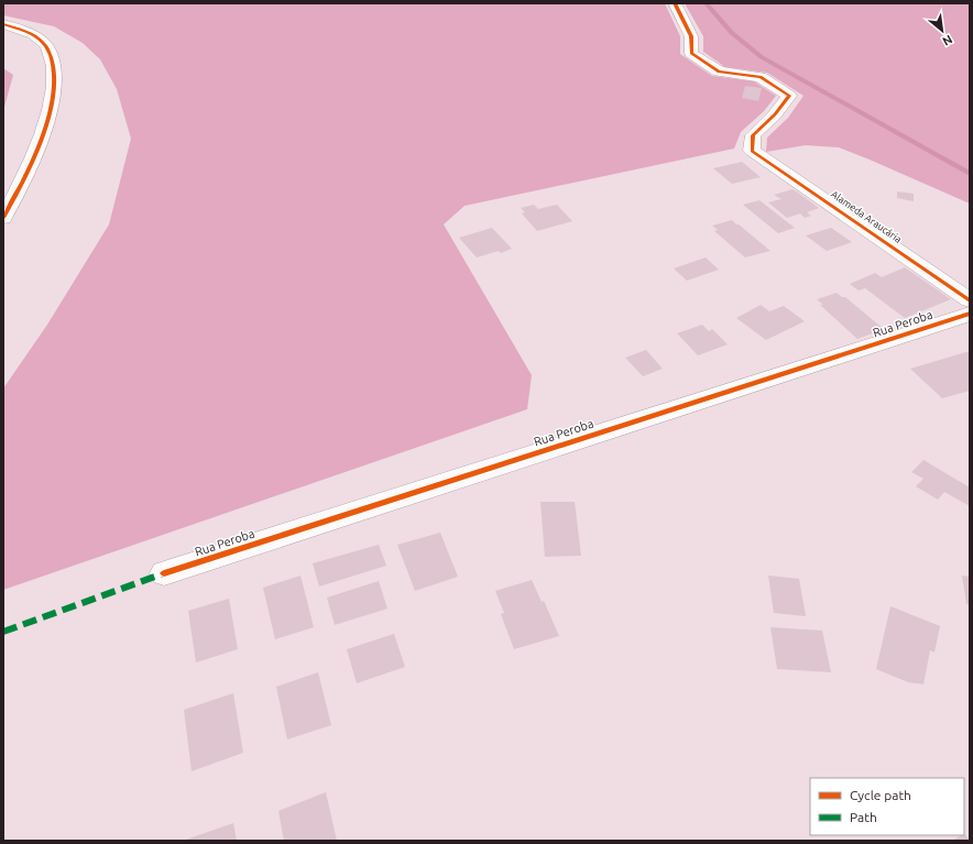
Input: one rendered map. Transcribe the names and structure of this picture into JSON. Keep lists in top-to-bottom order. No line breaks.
{"streets":{"street":["Alameda Araucária","Rua Peroba"]},"legend":["Cycle path","Path"],"north":"bottom right"}
